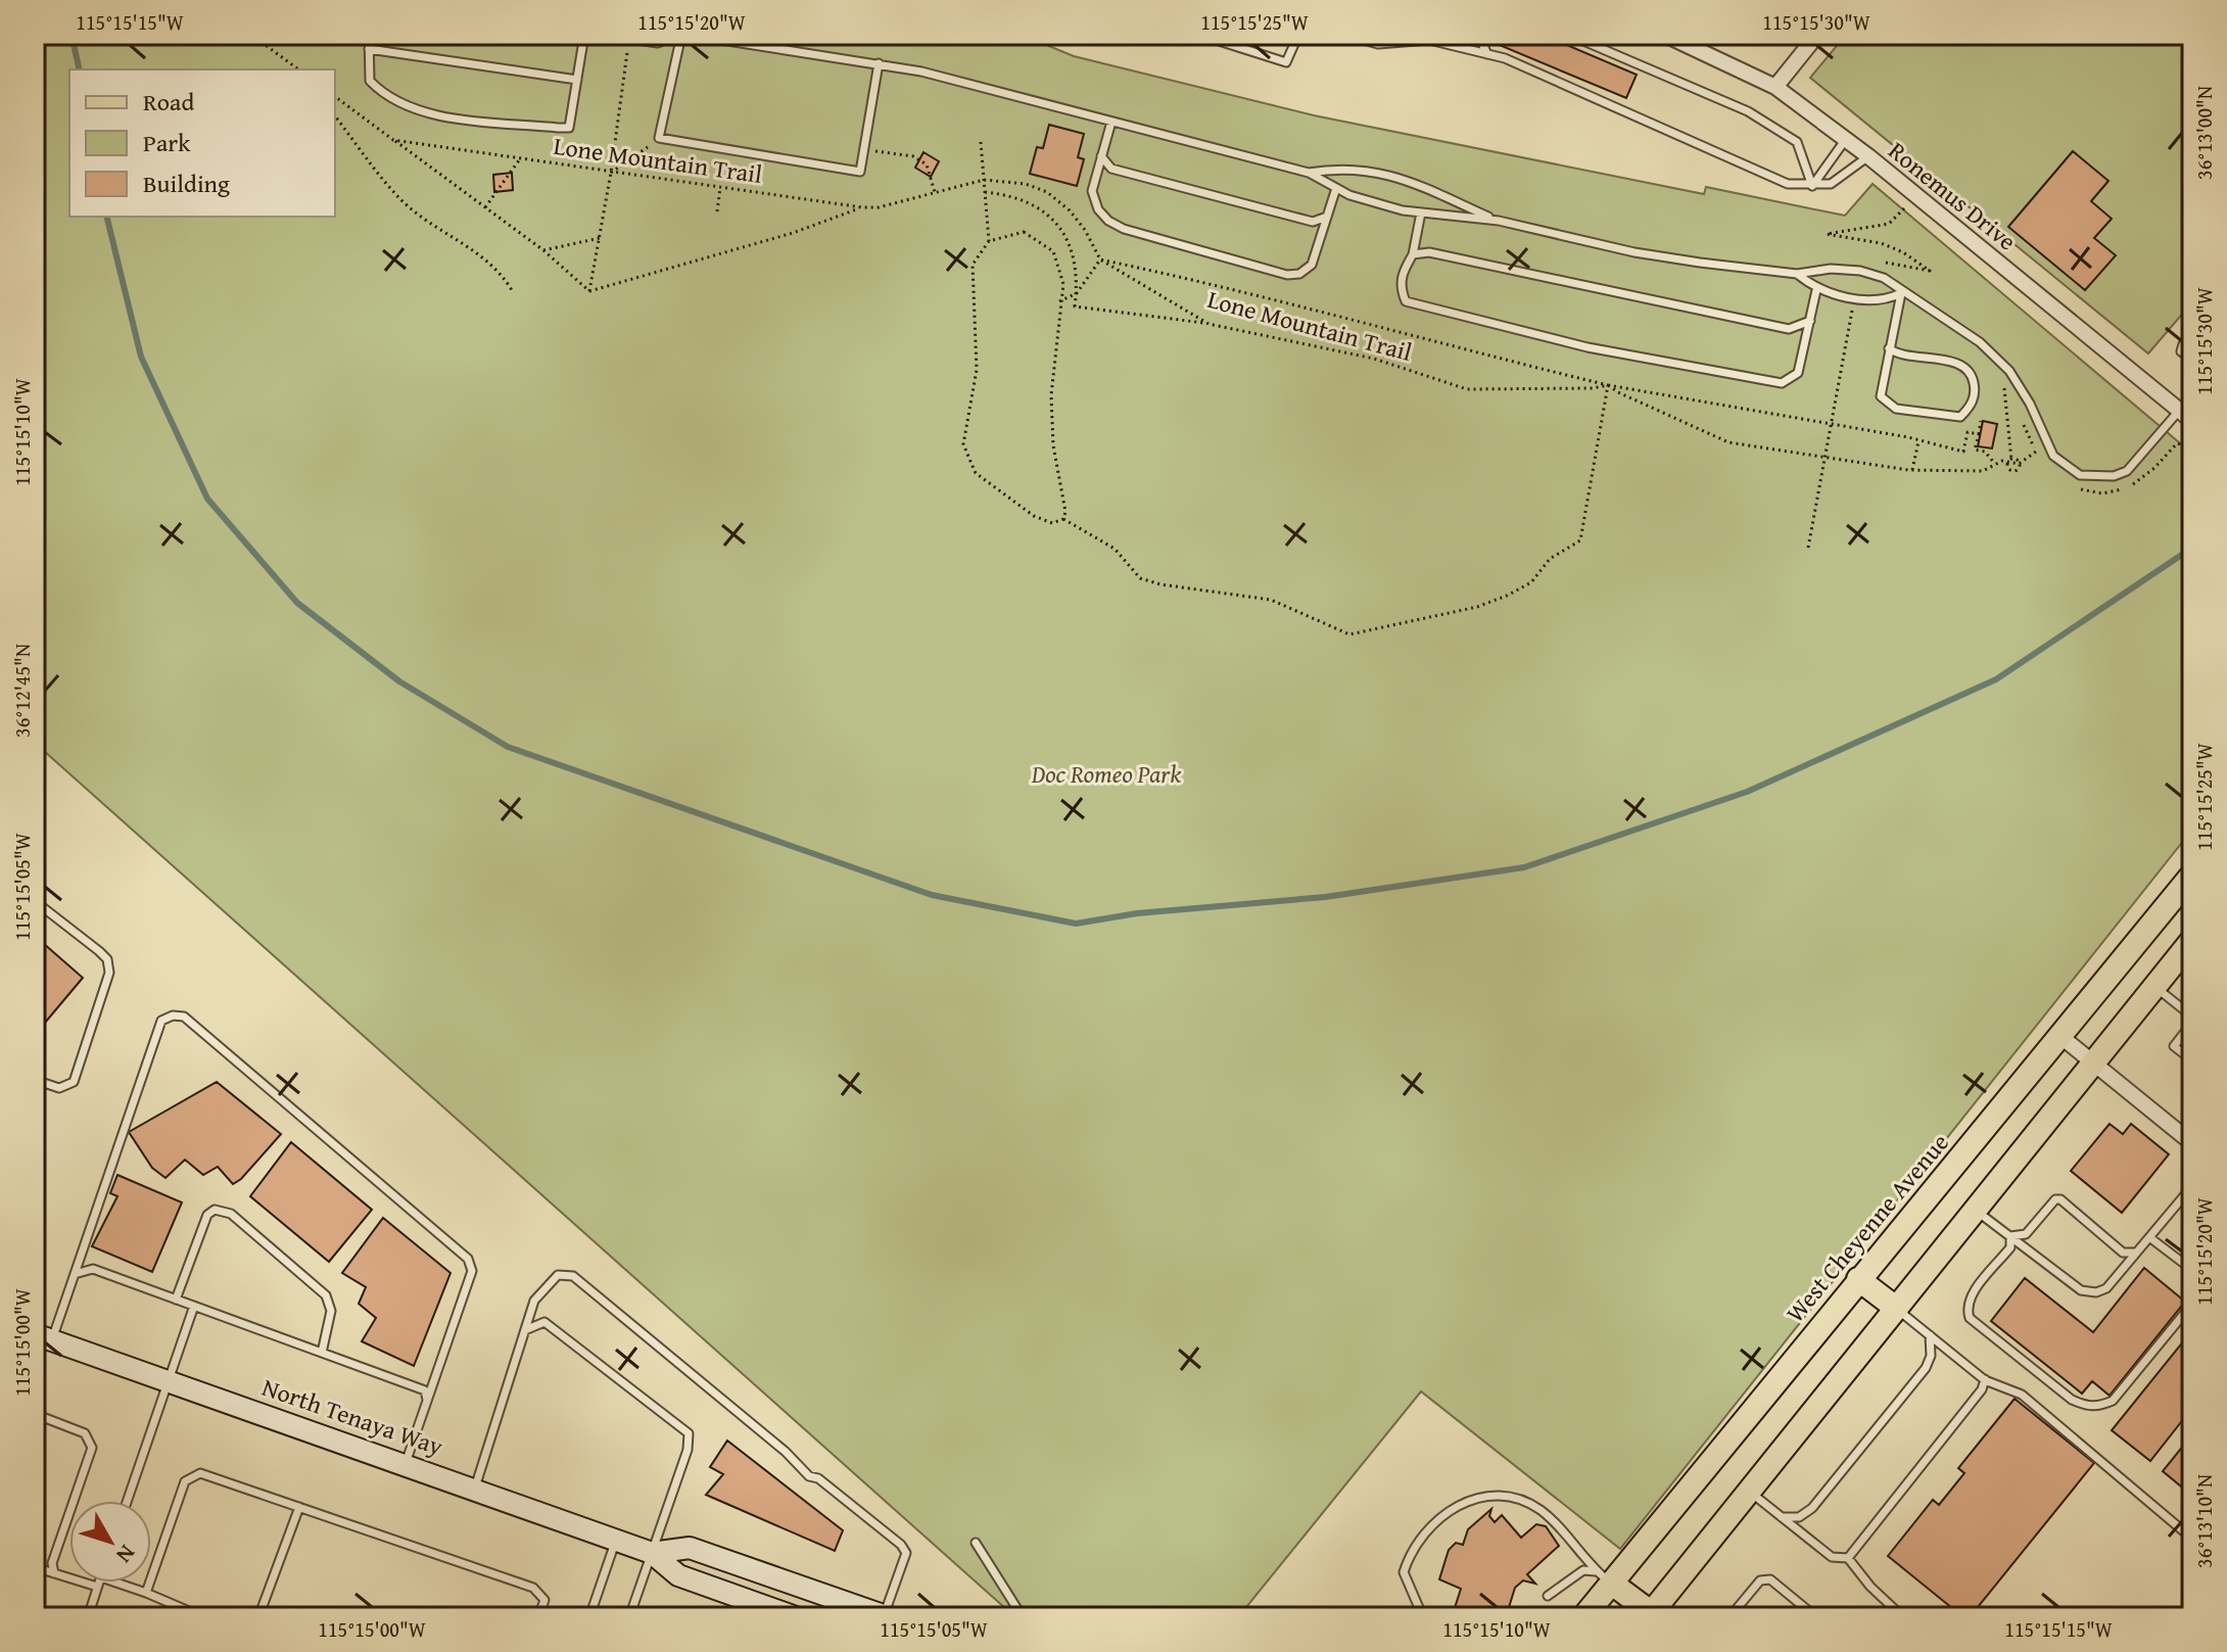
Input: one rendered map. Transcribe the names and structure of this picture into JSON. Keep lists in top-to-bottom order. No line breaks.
{"streets":{"main road":["West Cheyenne Avenue","North Tenaya Way"],"street":["Ronemus Drive"],"path":["Lone Mountain Trail"]},"parks":["Doc Romeo Park"],"legend":["Road","Park","Building"],"north":"bottom right","coordinates":["115°15'15\"W","115°15'20\"W","115°15'25\"W","115°15'30\"W","36°13'00\"N","115°15'10\"W","36°12'45\"N","115°15'05\"W","115°15'00\"W","36°13'10\"N"]}
